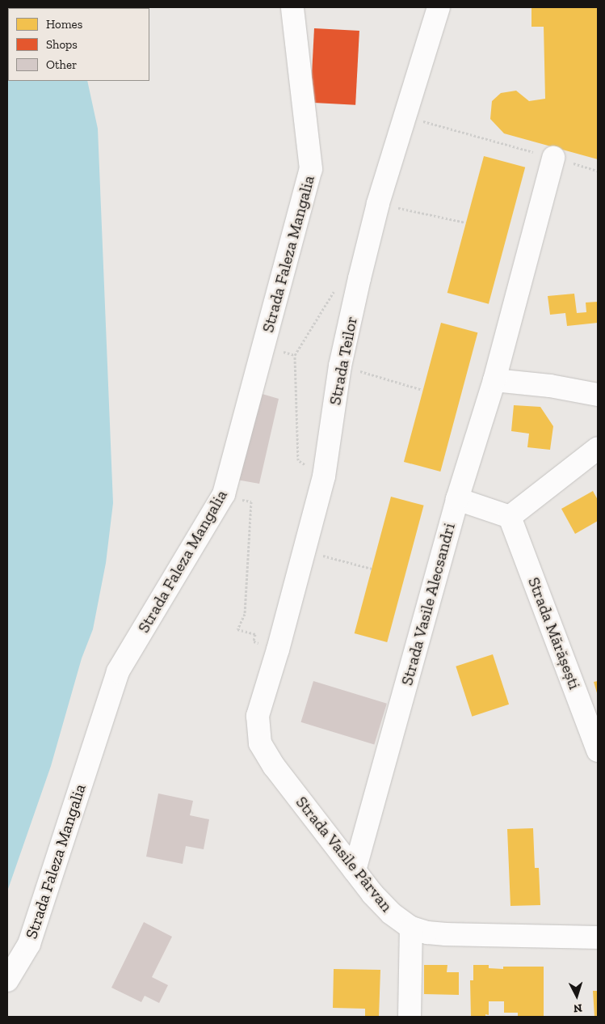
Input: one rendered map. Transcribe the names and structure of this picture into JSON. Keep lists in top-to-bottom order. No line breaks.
{"streets":{"street":["Strada Faleza Mangalia","Strada Teilor","Strada Vasile Alecsandri","Strada Mărășești","Strada Vasile Pârvan"]},"crossings":[["Strada Teilor","Strada Vasile Pârvan"],["Strada Vasile Alecsandri","Strada Mărășești"],["Strada Vasile Alecsandri","Strada Vasile Pârvan"]],"legend":["Homes","Shops","Other"],"north":"bottom"}
